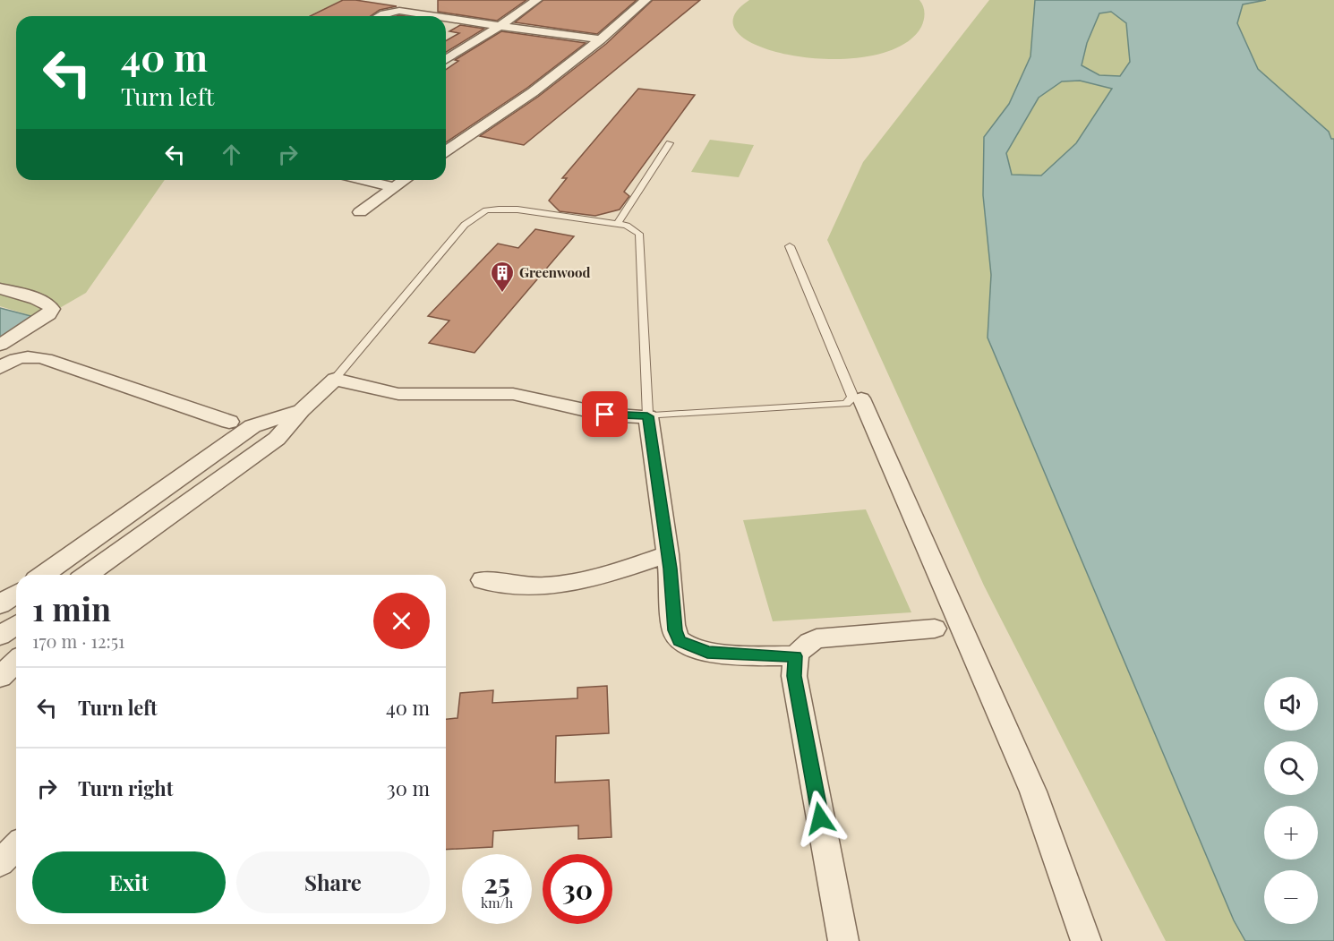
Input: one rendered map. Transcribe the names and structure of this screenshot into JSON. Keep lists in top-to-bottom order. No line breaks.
{"places":{"building":["Greenwood"]},"page":{"turn":["40 m","Turn left"],"heading":["1 min","170 m · 12:51"],"list":[{"name":"Turn left","value":"40 m"},{"name":"Turn right","value":"30 m"}],"map_buttons":["+","−"],"buttons":["Exit","Share"],"speed":"25 km/h","limit":"30"}}
